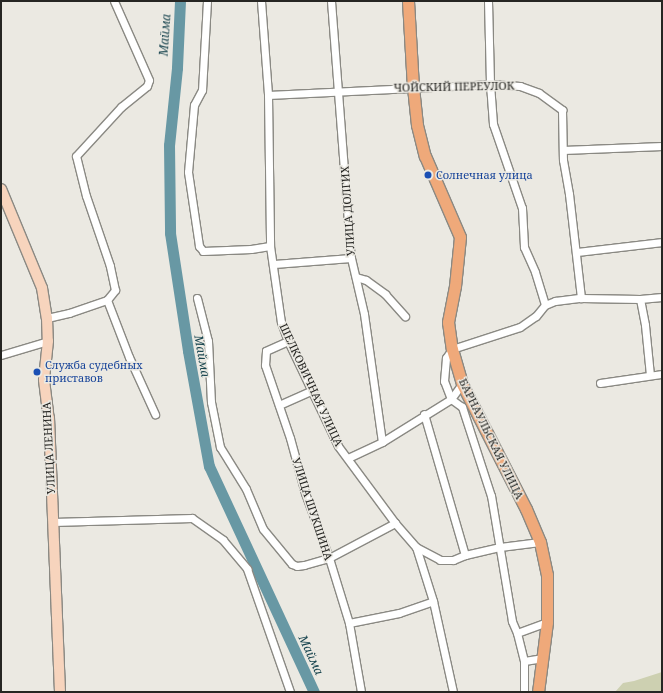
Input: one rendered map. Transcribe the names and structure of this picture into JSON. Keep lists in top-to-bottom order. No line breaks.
{"streets":{"main road":["БАРНАУЛЬСКАЯ УЛИЦА"],"street":["ЧОЙСКИЙ ПЕРЕУЛОК","УЛИЦА ДОЛГИХ","ШЕЛКОВИЧНАЯ УЛИЦА","УЛИЦА ЛЕНИНА","УЛИЦА ШУКШИНА"]},"crossings":[["ЧОЙСКИЙ ПЕРЕУЛОК","УЛИЦА ДОЛГИХ"],["ЧОЙСКИЙ ПЕРЕУЛОК","ШЕЛКОВИЧНАЯ УЛИЦА"],["ЧОЙСКИЙ ПЕРЕУЛОК","БАРНАУЛЬСКАЯ УЛИЦА"],["ШЕЛКОВИЧНАЯ УЛИЦА","УЛИЦА ШУКШИНА"]],"water":["Майма"],"places":["Солнечная улица","Служба судебных приставов"]}
